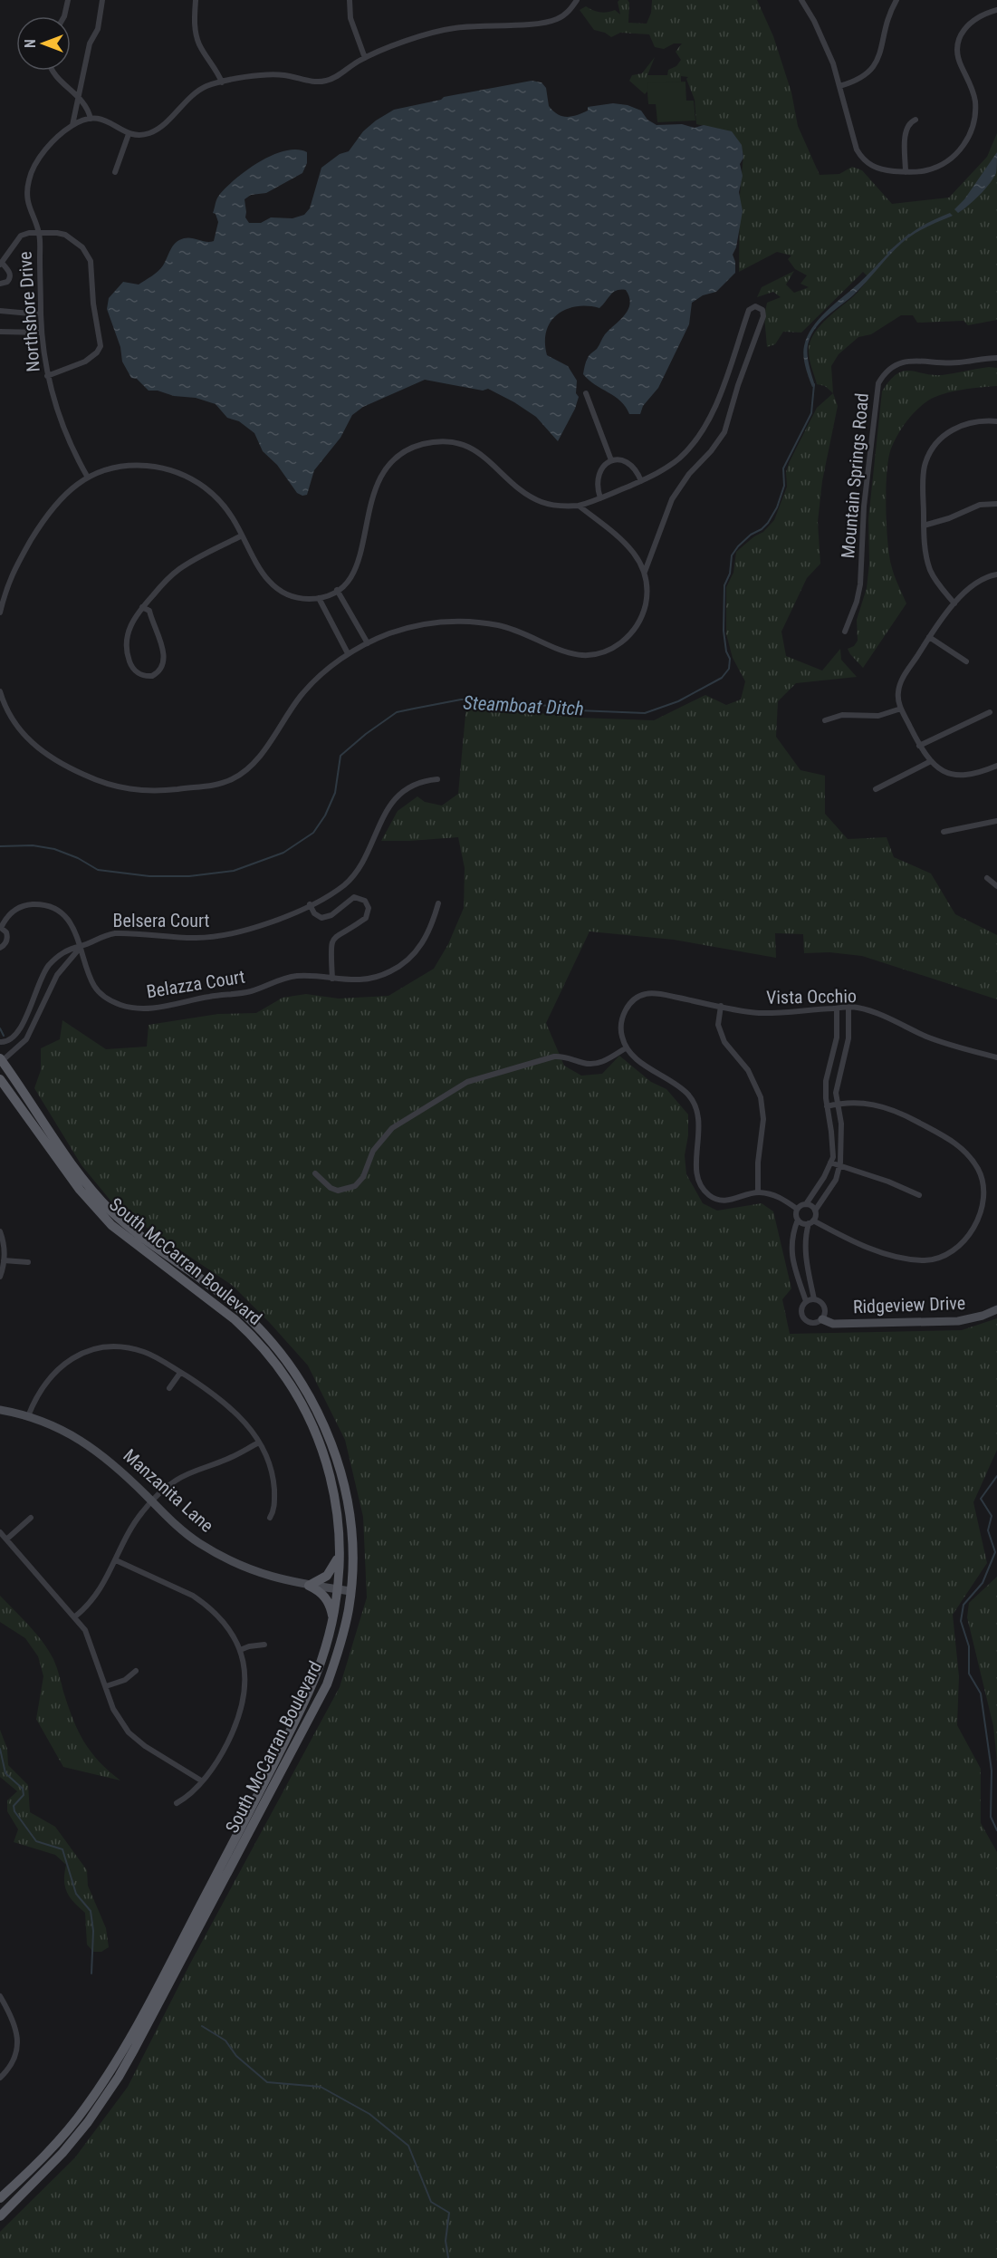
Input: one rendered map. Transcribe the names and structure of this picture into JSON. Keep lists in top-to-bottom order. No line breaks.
{"streets":{"main road":["South McCarran Boulevard"],"street":["Northshore Drive","Mountain Springs Road","Belsera Court","Belazza Court","Vista Occhio","Ridgeview Drive","Manzanita Lane"]},"crossings":[["Belsera Court","Belazza Court"],["Belsera Court","South McCarran Boulevard"],["South McCarran Boulevard","Manzanita Lane"]],"water":["Steamboat Ditch"],"north":"left"}
